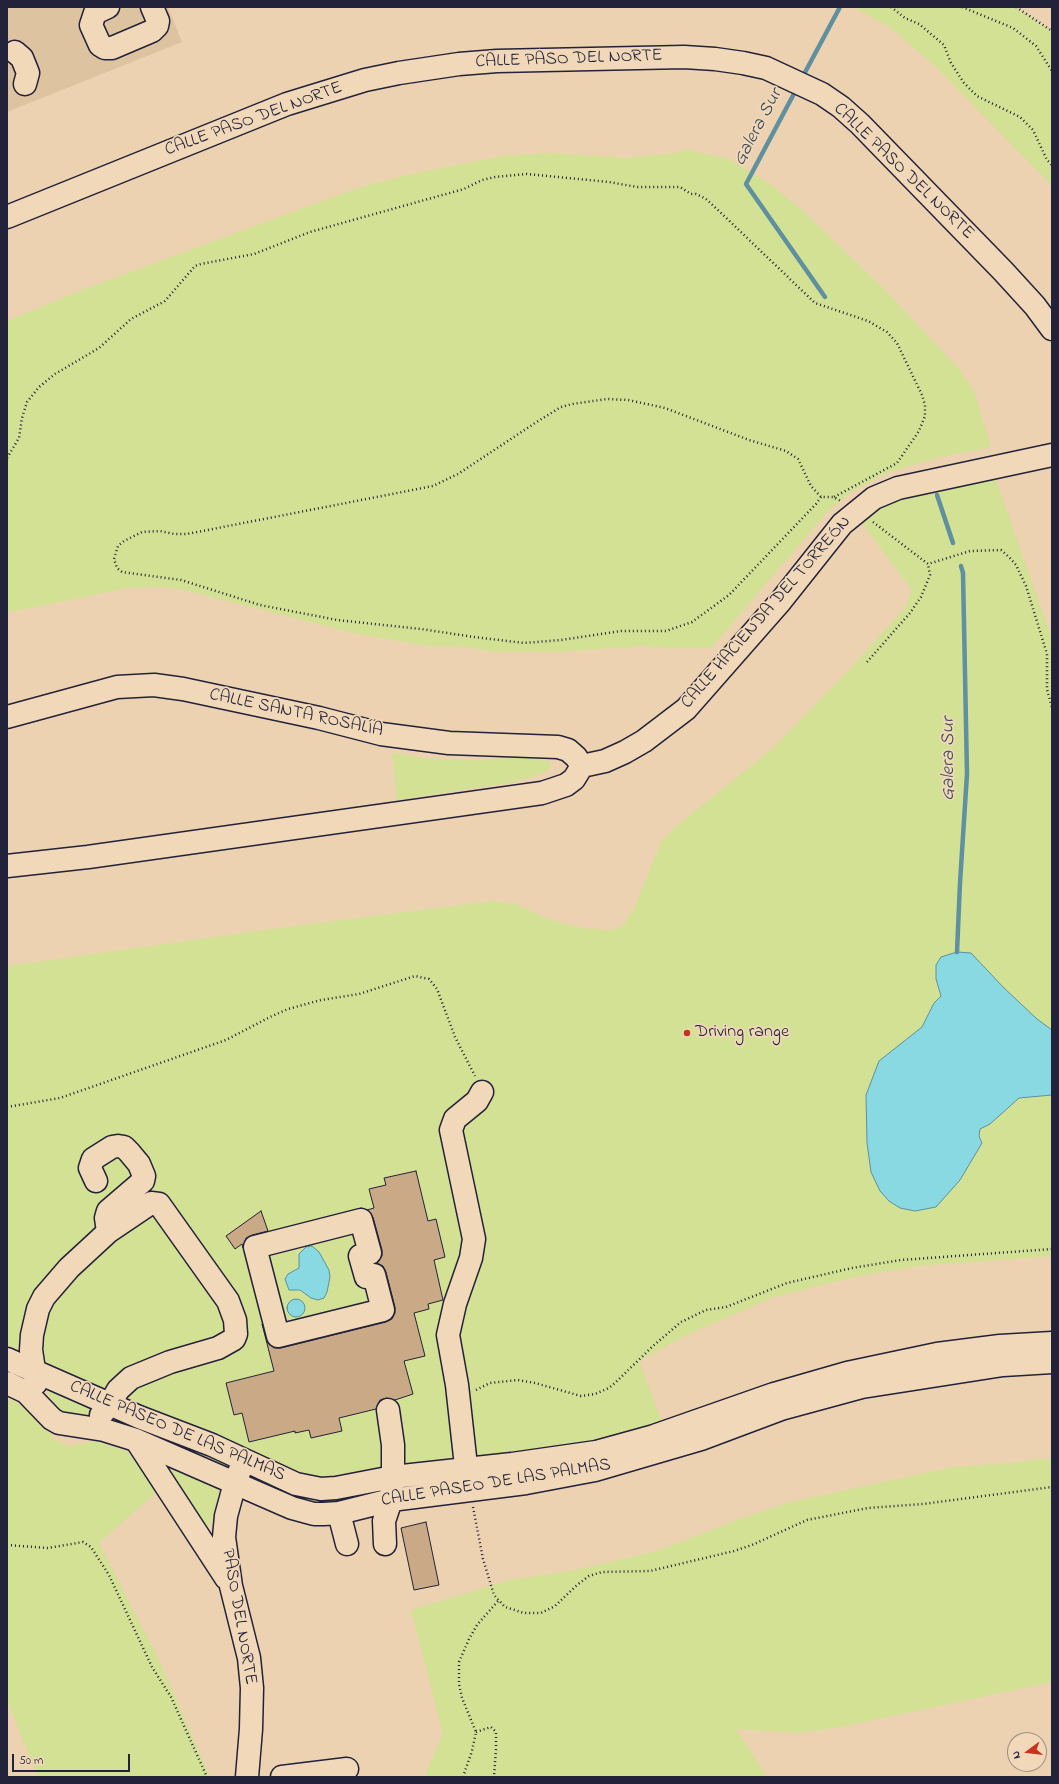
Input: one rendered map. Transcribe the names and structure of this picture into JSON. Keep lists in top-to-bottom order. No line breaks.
{"streets":{"street":["CALLE PASO DEL NORTE","CALLE HACIENDA DEL TORREÓN","CALLE SANTA ROSALÍA","CALLE PASEO DE LAS PALMAS","PASO DEL NORTE"]},"crossings":[["CALLE HACIENDA DEL TORREÓN","CALLE SANTA ROSALÍA"],["CALLE PASEO DE LAS PALMAS","PASO DEL NORTE"]],"water":["Galera Sur"],"places":["Driving range"],"scale_bar":"50 m","north":"left"}
